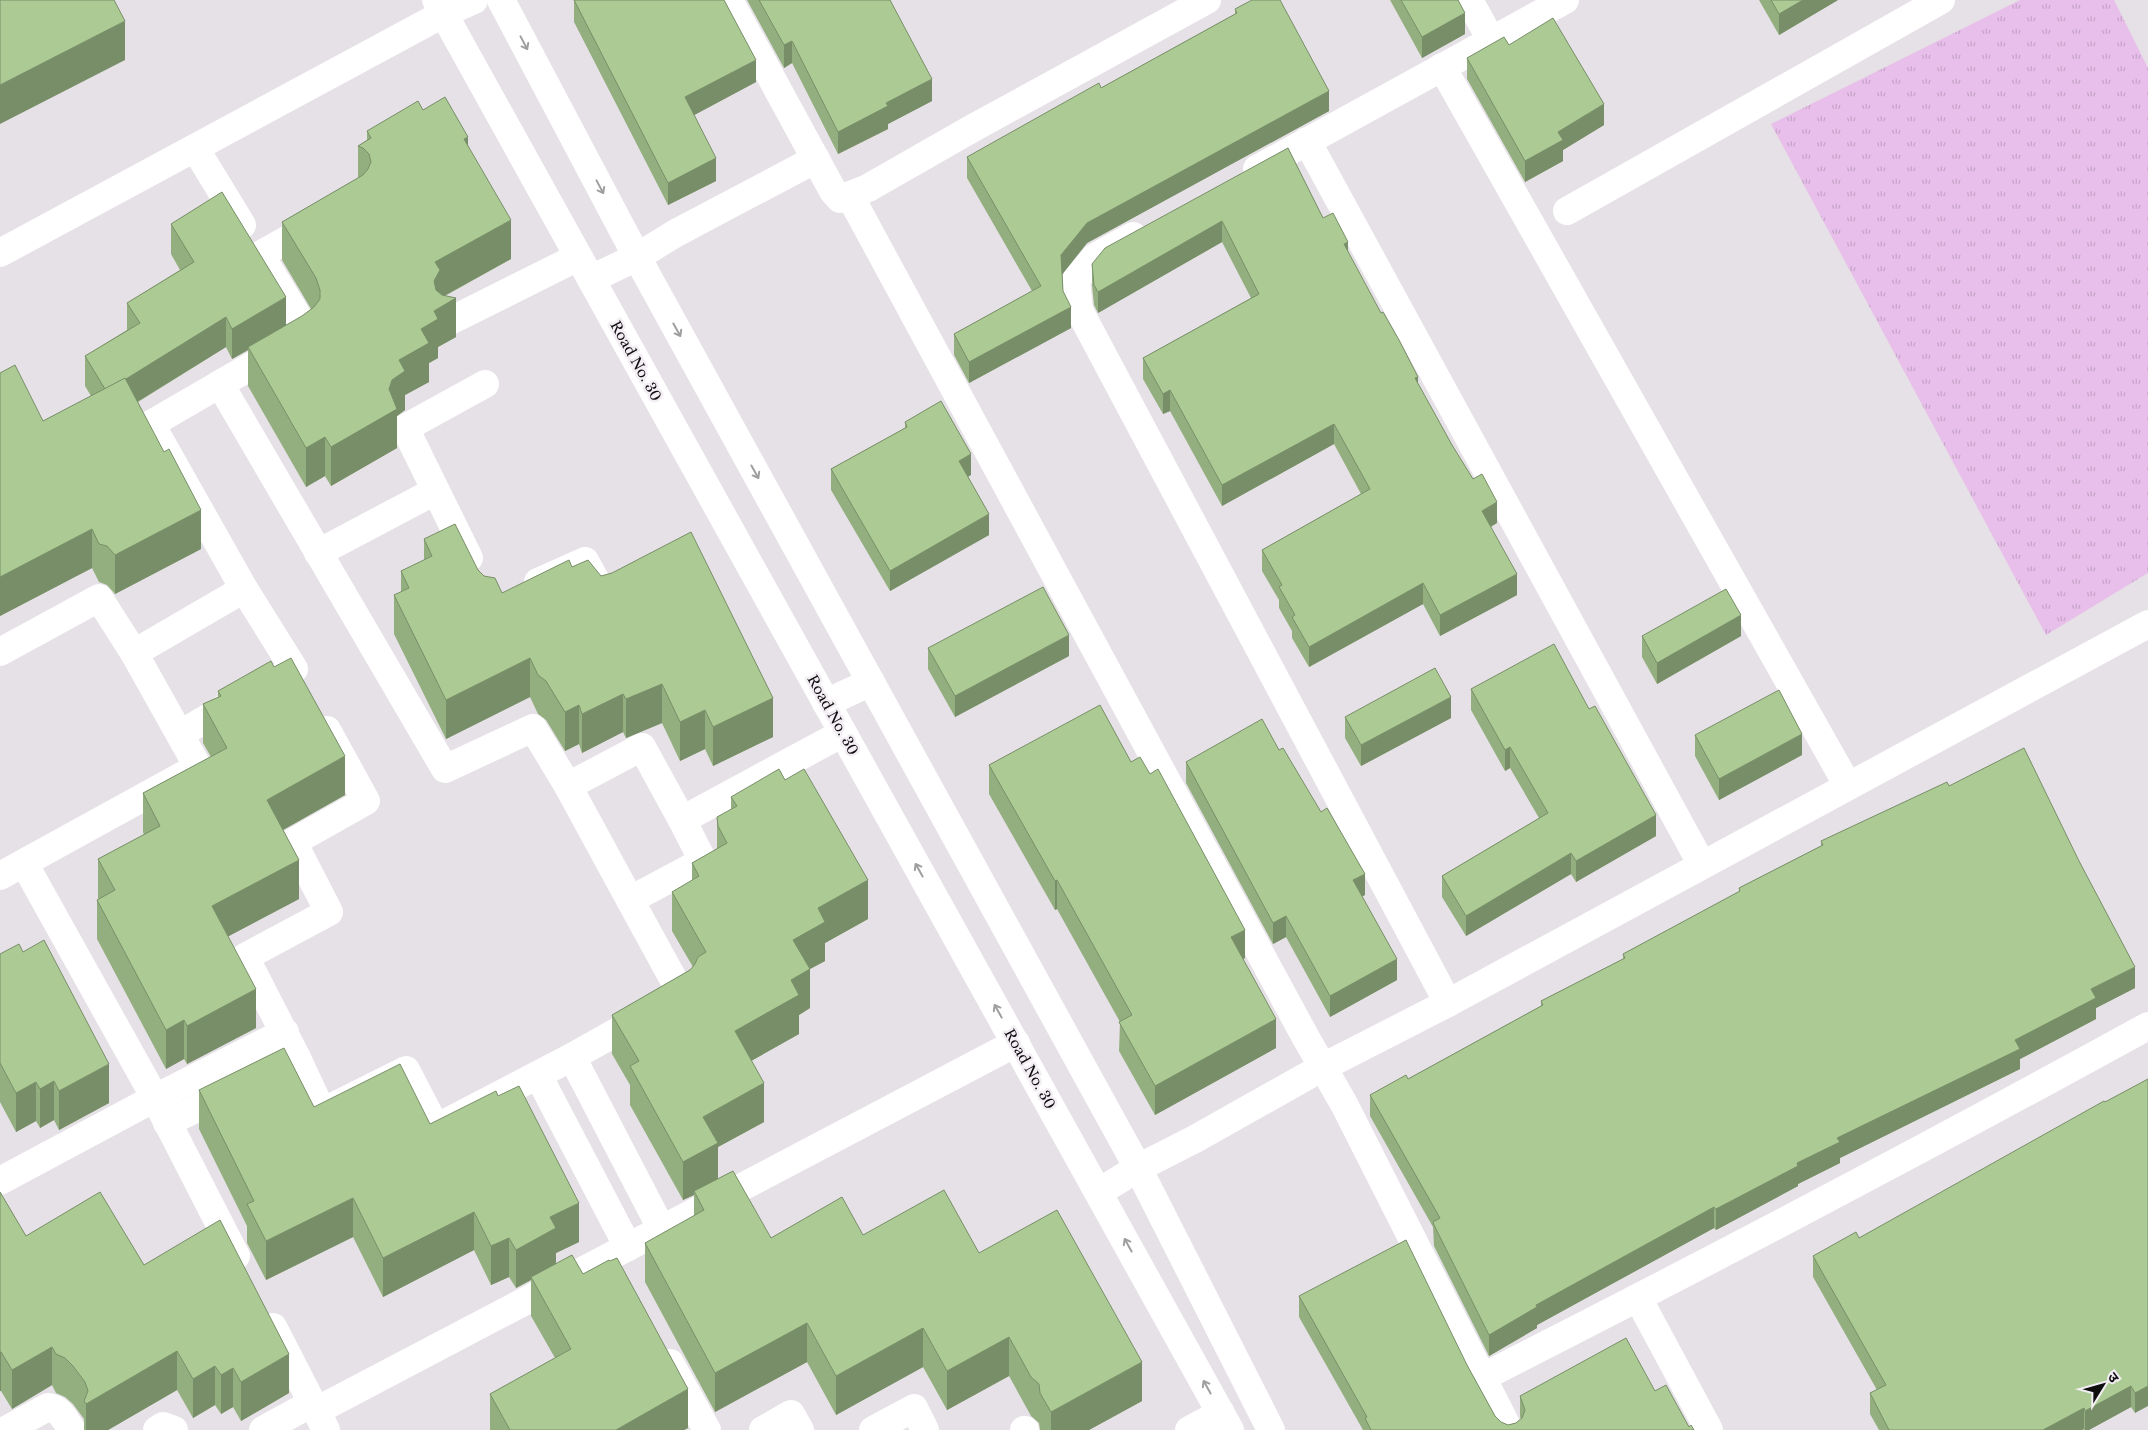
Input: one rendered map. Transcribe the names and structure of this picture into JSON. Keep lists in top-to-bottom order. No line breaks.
{"streets":{"street":["Road No. 30"]},"north":"top right"}
